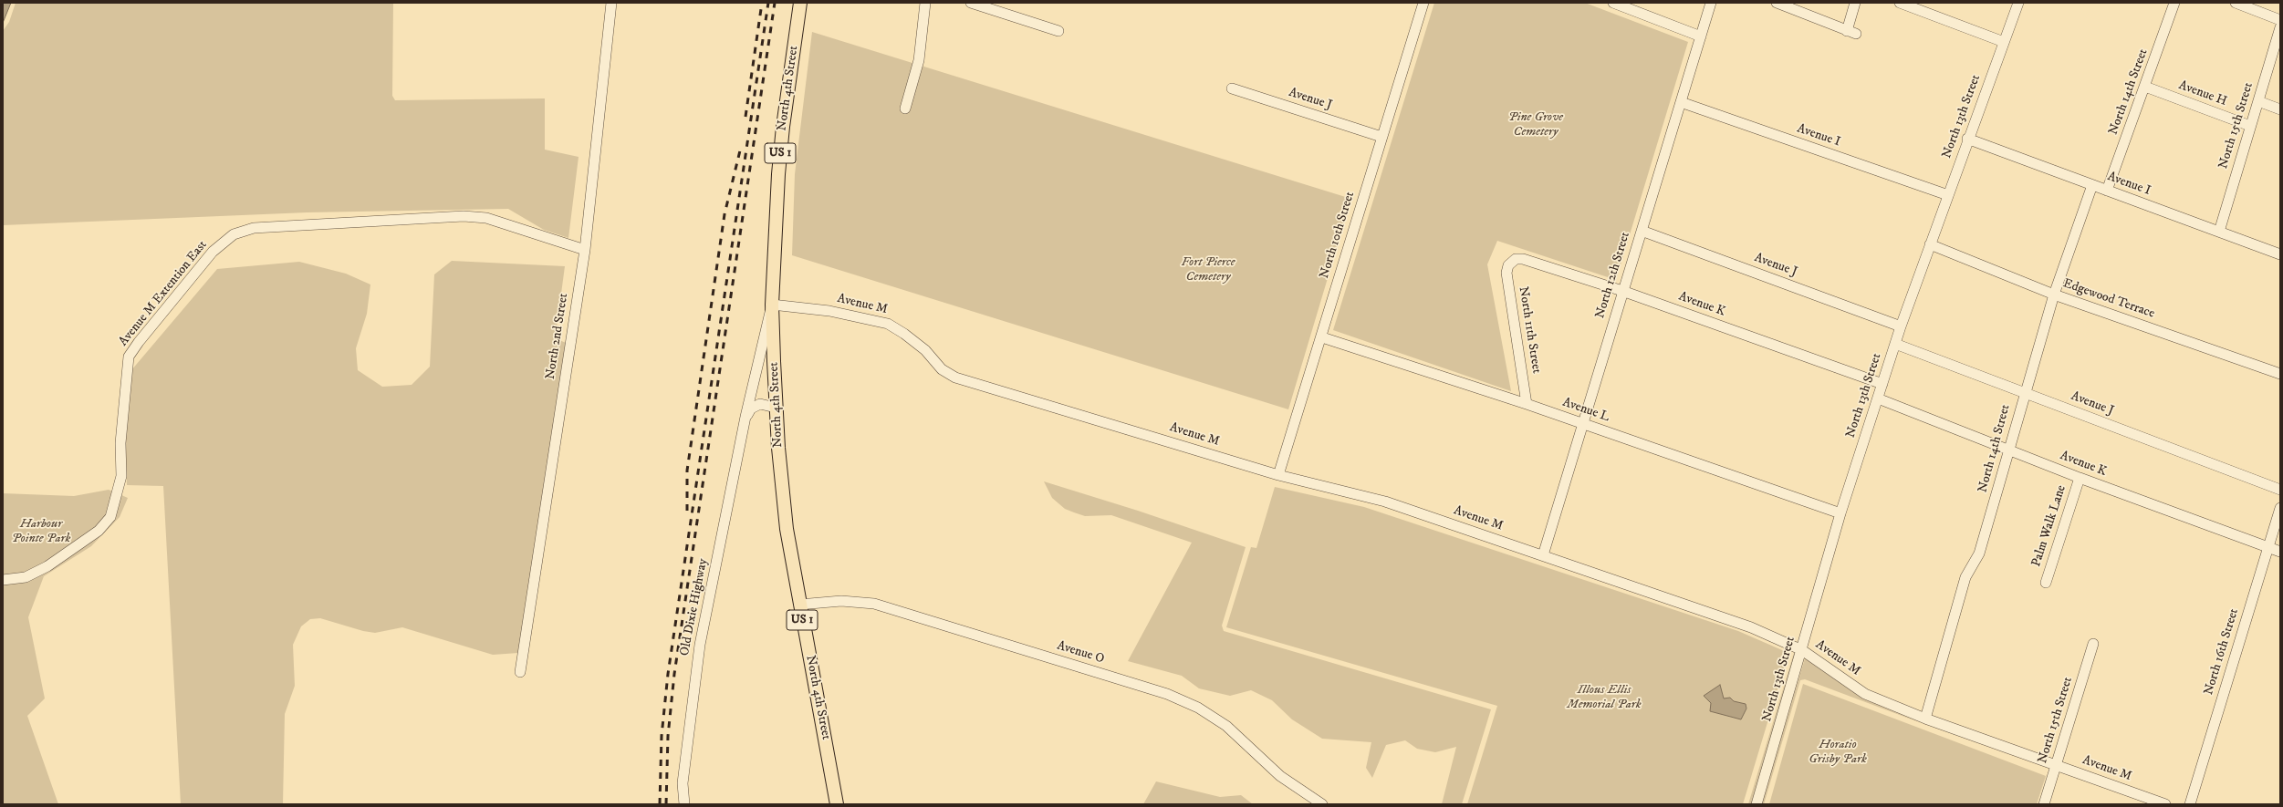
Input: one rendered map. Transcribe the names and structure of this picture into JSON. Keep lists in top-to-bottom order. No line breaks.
{"streets":{"main road":["North 4th Street","US 1"],"street":["North 14th Street","Avenue H","Avenue J","North 13th Street","North 15th Street","Avenue I","North 10th Street","North 12th Street","Avenue M Extention East","Edgewood Terrace","Avenue M","Avenue K","North 11th Street","North 2nd Street","Avenue L","Palm Walk Lane","Old Dixie Highway","North 16th Street","Avenue O"]},"crossings":[["North 4th Street","Avenue M"],["North 4th Street","Old Dixie Highway"],["North 4th Street","Avenue O"],["North 14th Street","Avenue H"],["North 14th Street","Avenue J"],["North 14th Street","Avenue I"],["North 14th Street","Edgewood Terrace"],["North 14th Street","Avenue M"],["North 14th Street","Avenue K"],["Avenue H","North 15th Street"],["Avenue J","North 13th Street"],["Avenue J","North 10th Street"],["Avenue J","North 12th Street"],["North 13th Street","Avenue I"],["North 13th Street","Edgewood Terrace"],["North 13th Street","Avenue M"],["North 13th Street","Avenue K"],["North 13th Street","Avenue L"],["North 15th Street","Avenue I"],["North 15th Street","Avenue M"],["Avenue I","North 12th Street"],["North 10th Street","Avenue M"],["North 10th Street","Avenue L"],["North 12th Street","Avenue M"],["North 12th Street","Avenue K"],["North 12th Street","Avenue L"],["Avenue M Extention East","North 2nd Street"],["Avenue M","Old Dixie Highway"],["Avenue K","North 11th Street"],["Avenue K","Palm Walk Lane"],["Avenue K","North 16th Street"],["North 11th Street","Avenue L"]],"parks":["Pine Grove Cemetery","Fort Pierce Cemetery","Harbour Pointe Park","Illous Ellis Memorial Park","Horatio Grisby Park"]}
